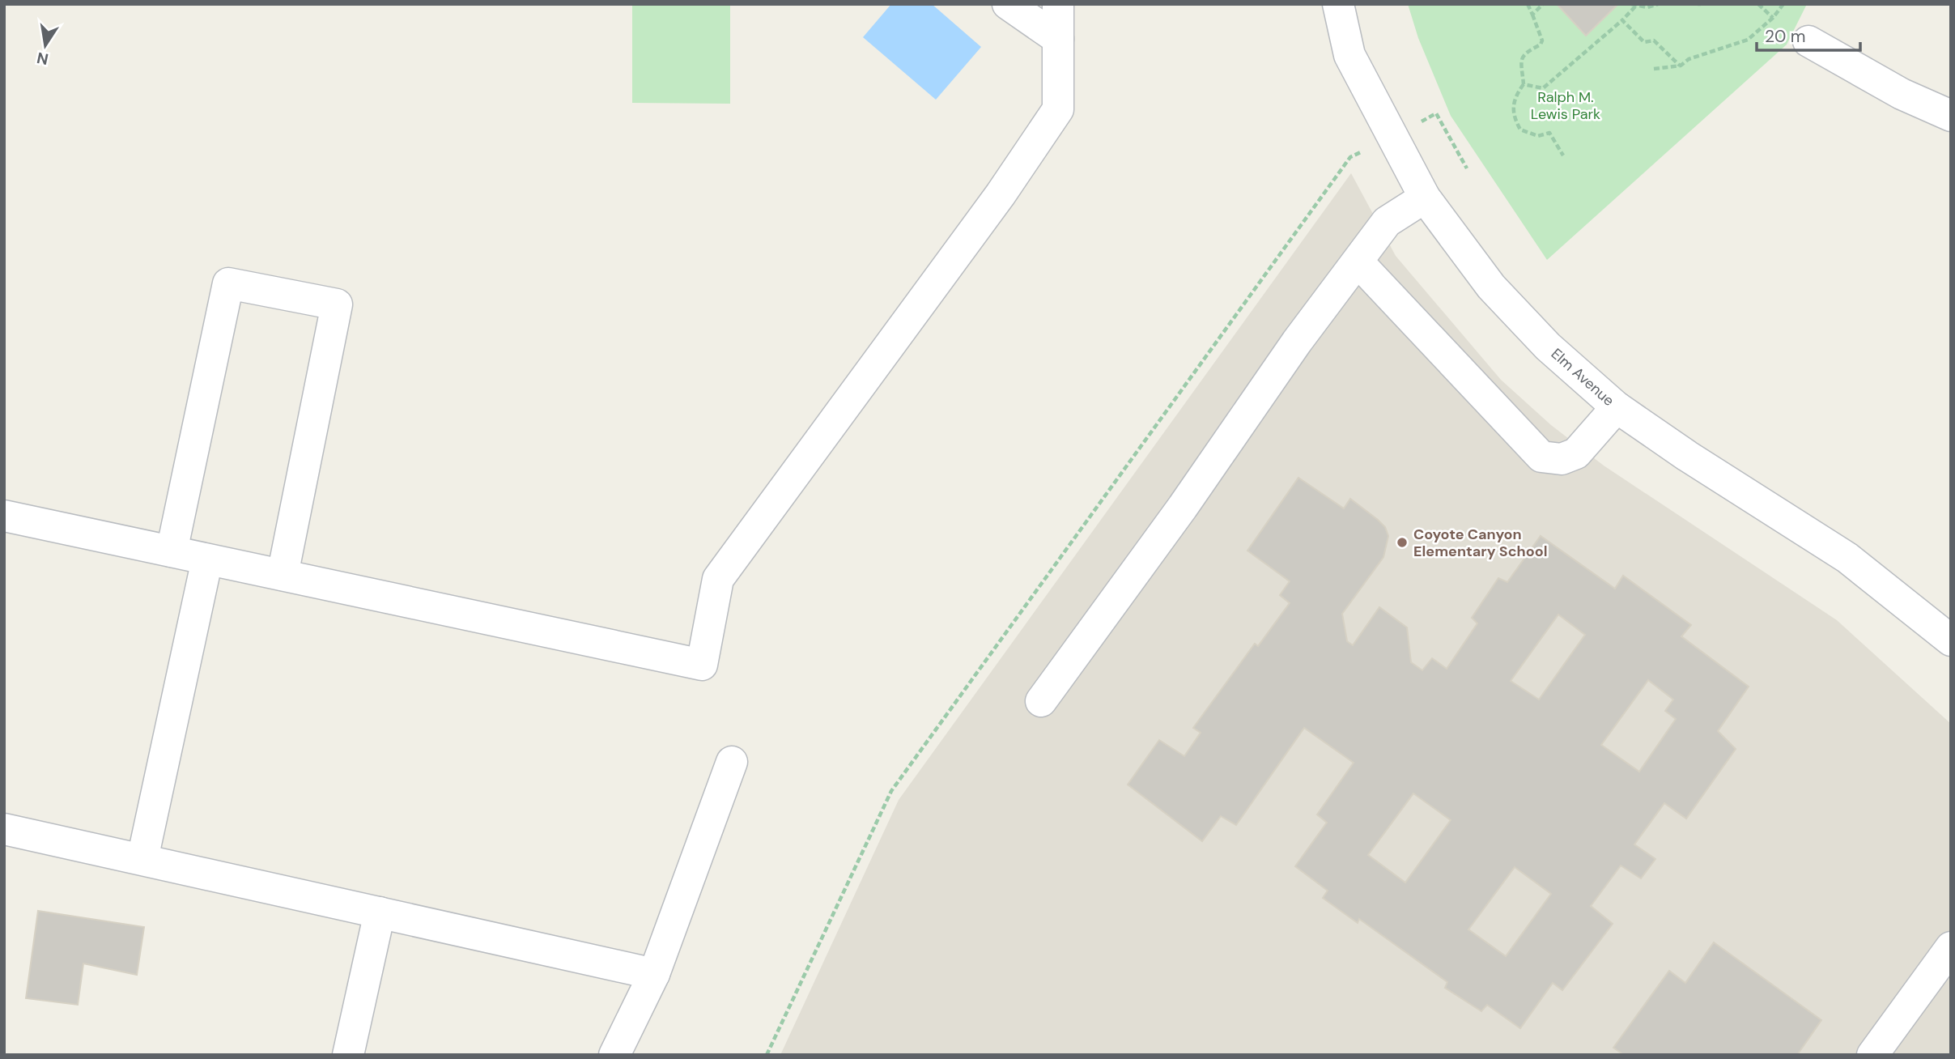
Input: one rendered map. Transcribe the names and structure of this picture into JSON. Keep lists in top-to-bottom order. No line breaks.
{"streets":{"street":["Elm Avenue"]},"parks":["Ralph M. Lewis Park"],"places":["Coyote Canyon Elementary School"],"scale_bar":"20 m","north":"bottom"}
